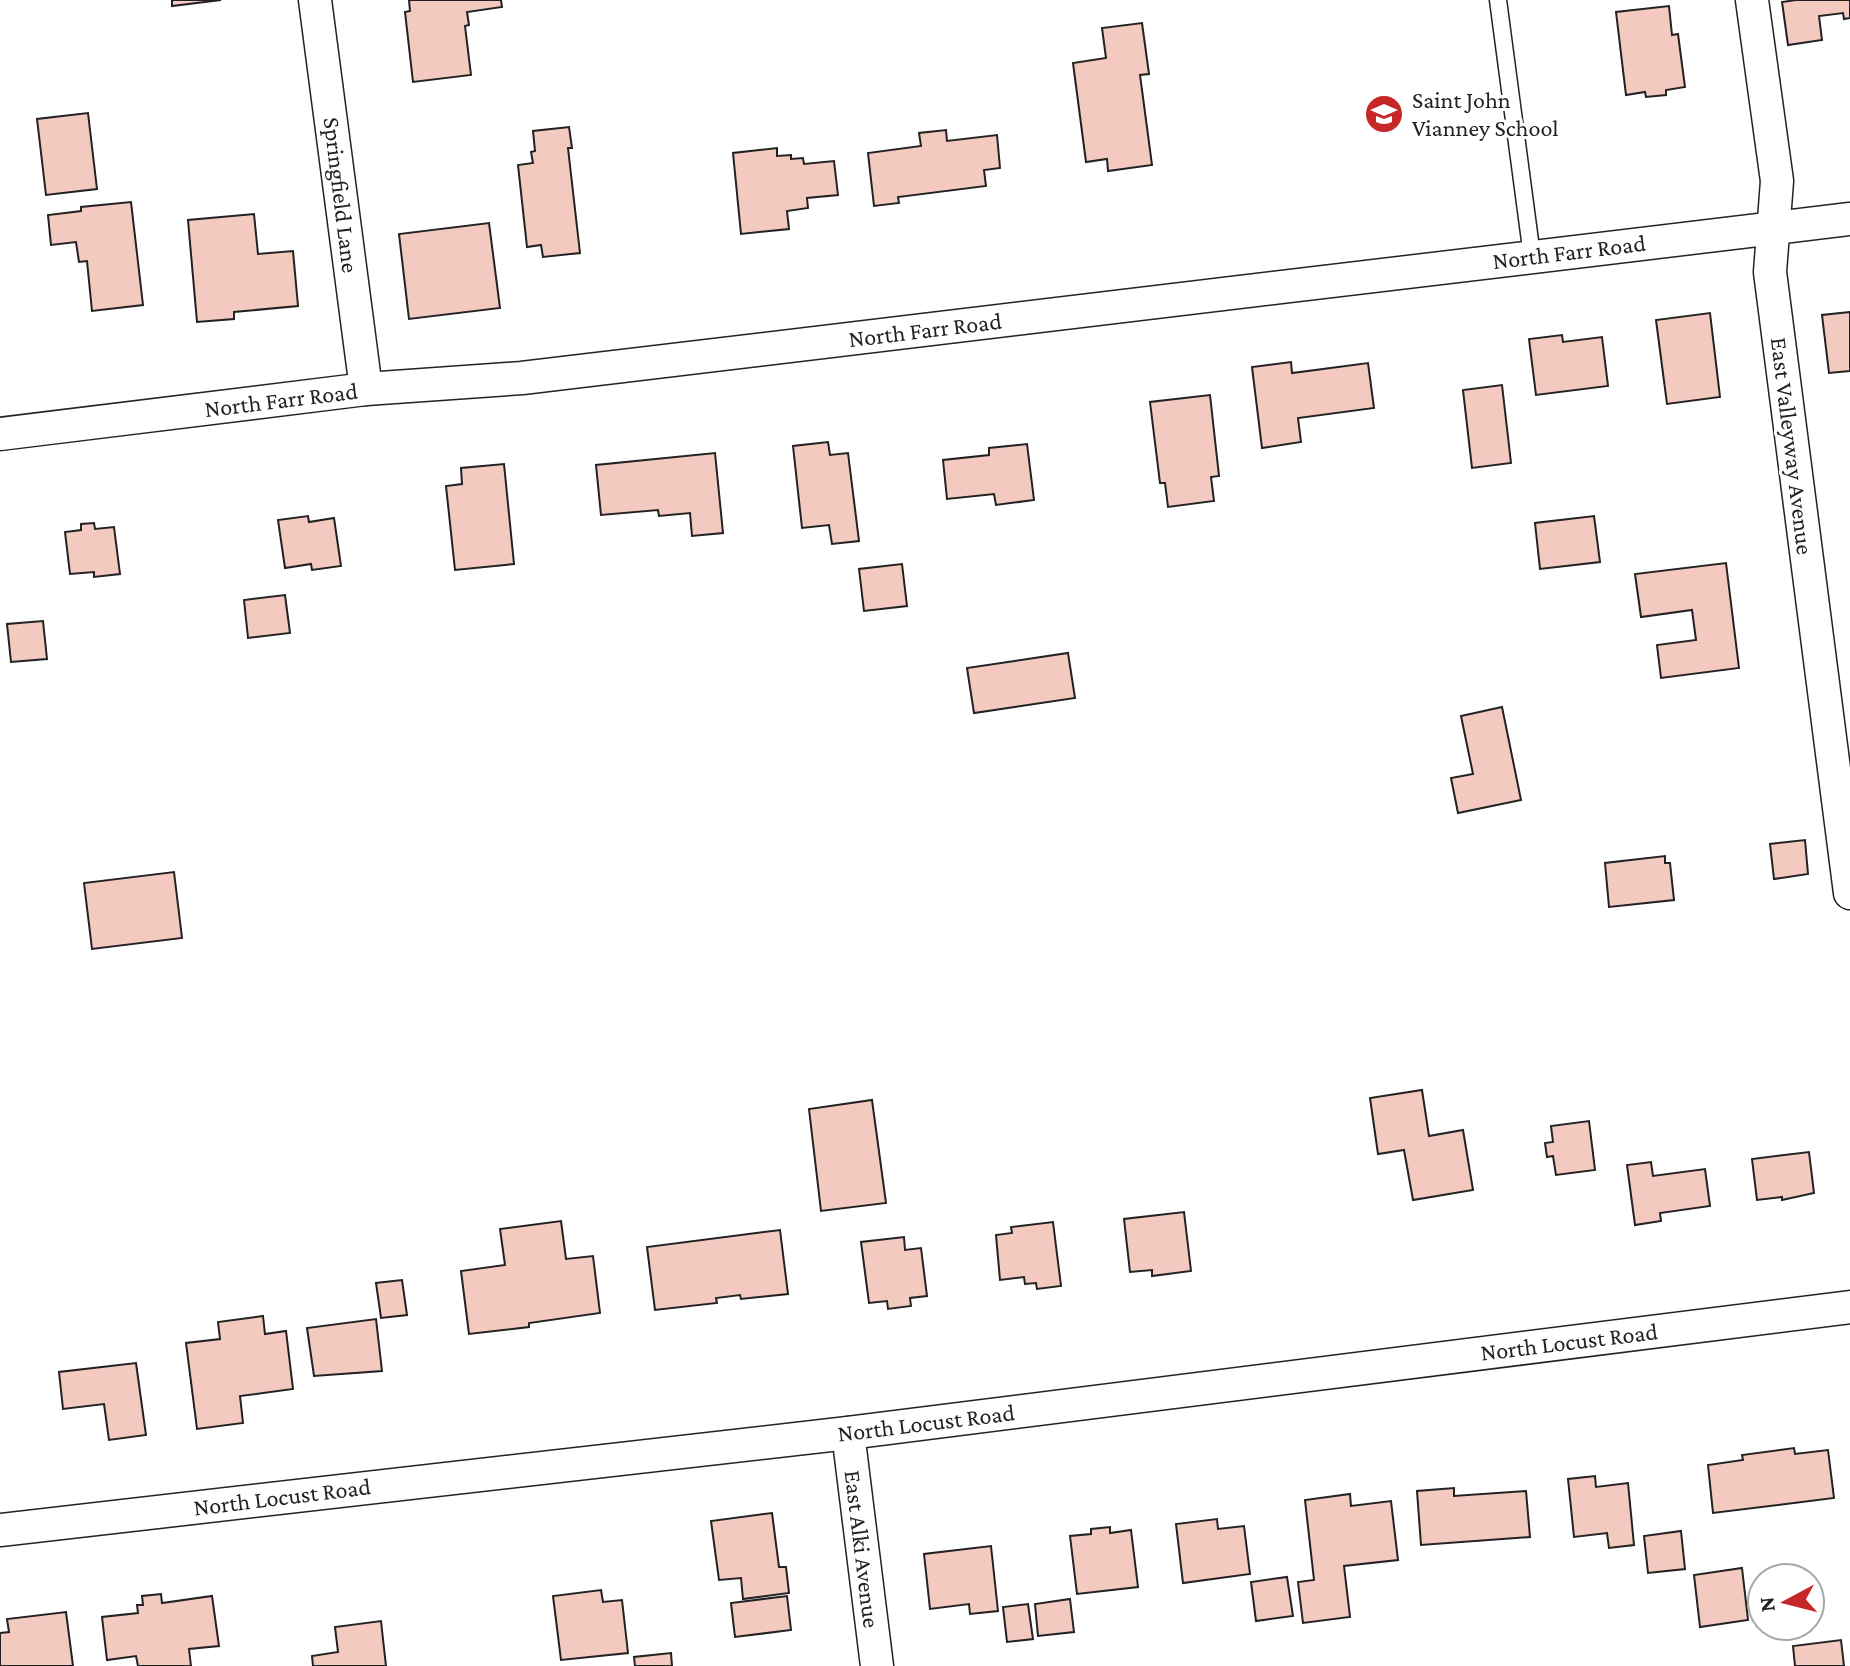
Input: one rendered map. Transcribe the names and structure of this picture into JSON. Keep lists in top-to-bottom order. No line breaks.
{"streets":{"street":["Springfield Lane","North Farr Road","East Valleyway Avenue","North Locust Road","East Alki Avenue"]},"crossings":[["Springfield Lane","North Farr Road"],["North Farr Road","East Valleyway Avenue"],["North Locust Road","East Alki Avenue"]],"places":{"school or university":["Saint John Vianney School"]},"north":"left"}
